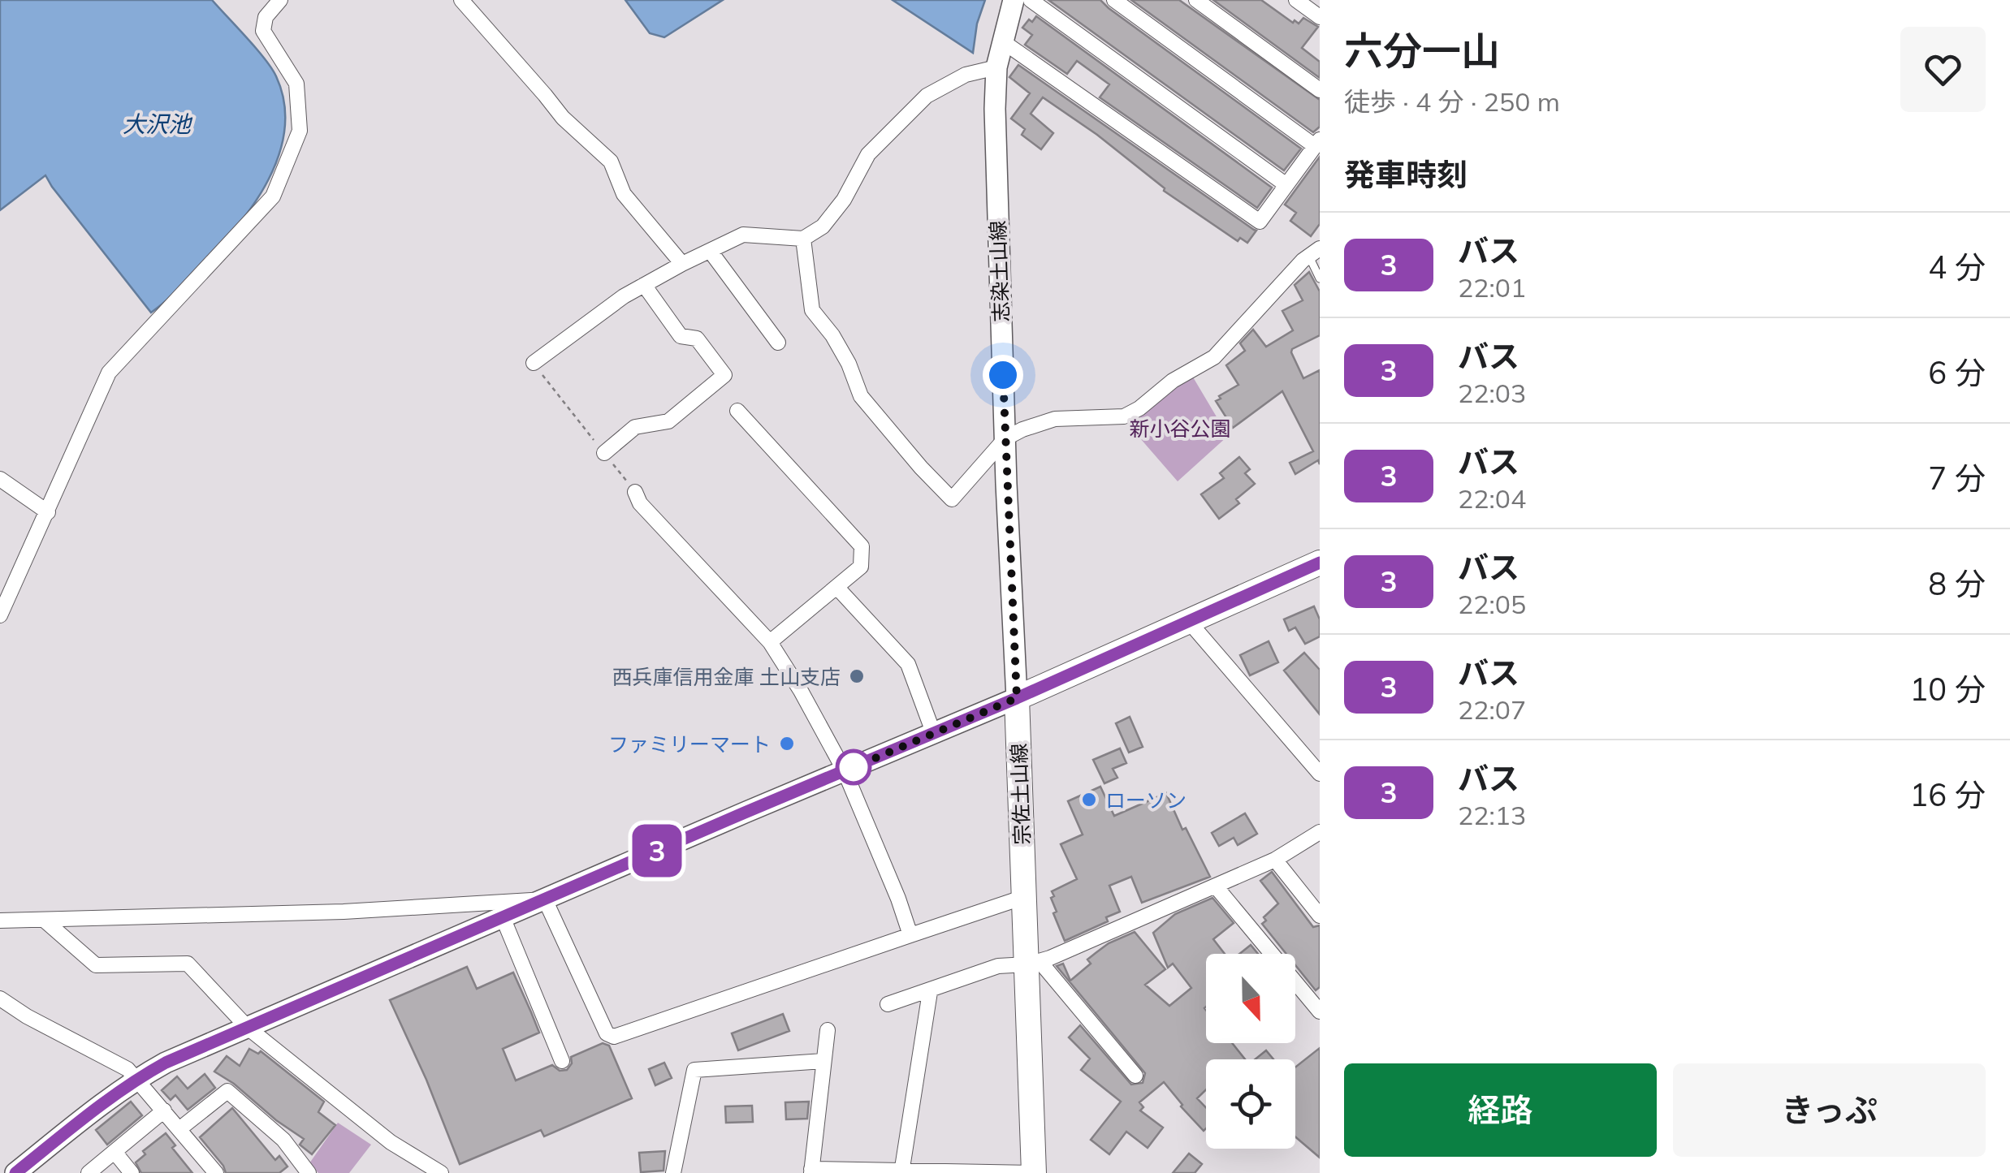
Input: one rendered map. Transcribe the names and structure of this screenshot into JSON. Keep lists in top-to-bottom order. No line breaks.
{"streets":{"main road":["志染土山線","宗佐土山線"]},"crossings":[["志染土山線","宗佐土山線"]],"water":["大沢池"],"parks":["新小谷公園"],"places":["西兵庫信用金庫 土山支店","ファミリーマート","ローソン"],"lines":["bus line 3"],"north":"bottom","page":{"on_map":"3","heading":[["六分一山","徒歩 · 4 分 · 250 m"],"発車時刻"],"list":[{"mark":"3","name":"バス","note":"22:01","value":"4 分"},{"mark":"3","name":"バス","note":"22:03","value":"6 分"},{"mark":"3","name":"バス","note":"22:04","value":"7 分"},{"mark":"3","name":"バス","note":"22:05","value":"8 分"},{"mark":"3","name":"バス","note":"22:07","value":"10 分"},{"mark":"3","name":"バス","note":"22:13","value":"16 分"}],"buttons":["経路","きっぷ"]}}
